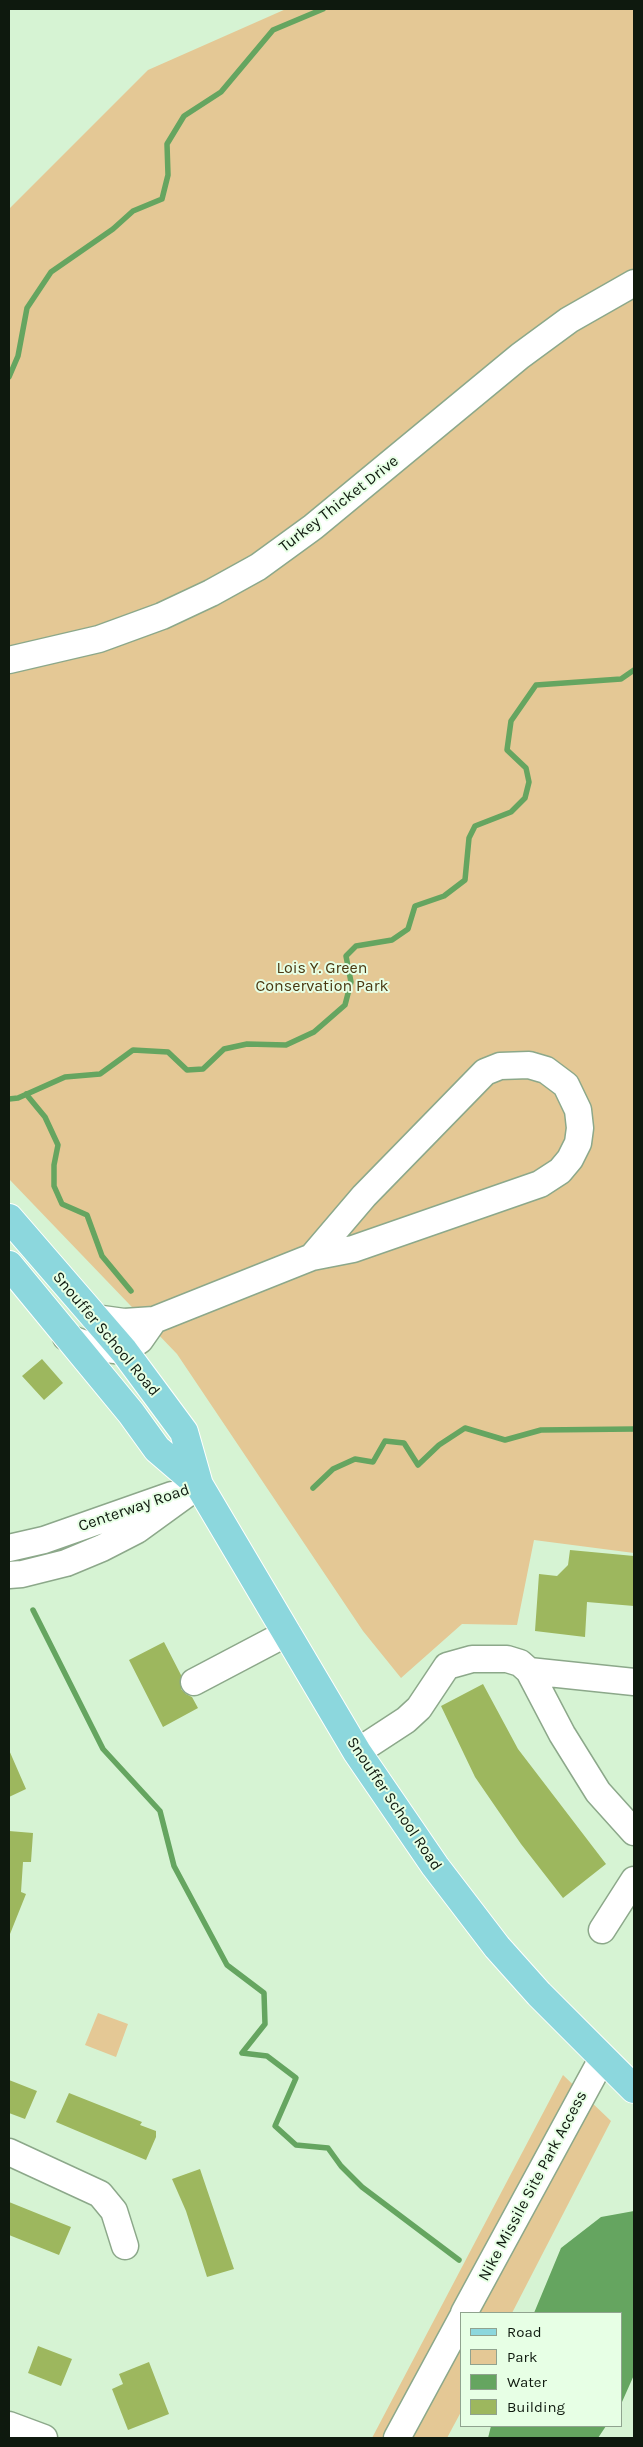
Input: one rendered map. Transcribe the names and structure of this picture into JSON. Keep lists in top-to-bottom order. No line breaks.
{"streets":{"main road":["Snouffer School Road"],"street":["Turkey Thicket Drive","Centerway Road","Nike Missile Site Park Access"]},"crossings":[["Snouffer School Road","Centerway Road"],["Snouffer School Road","Nike Missile Site Park Access"]],"parks":["Lois Y. Green Conservation Park"],"legend":["Road","Park","Water","Building"]}
